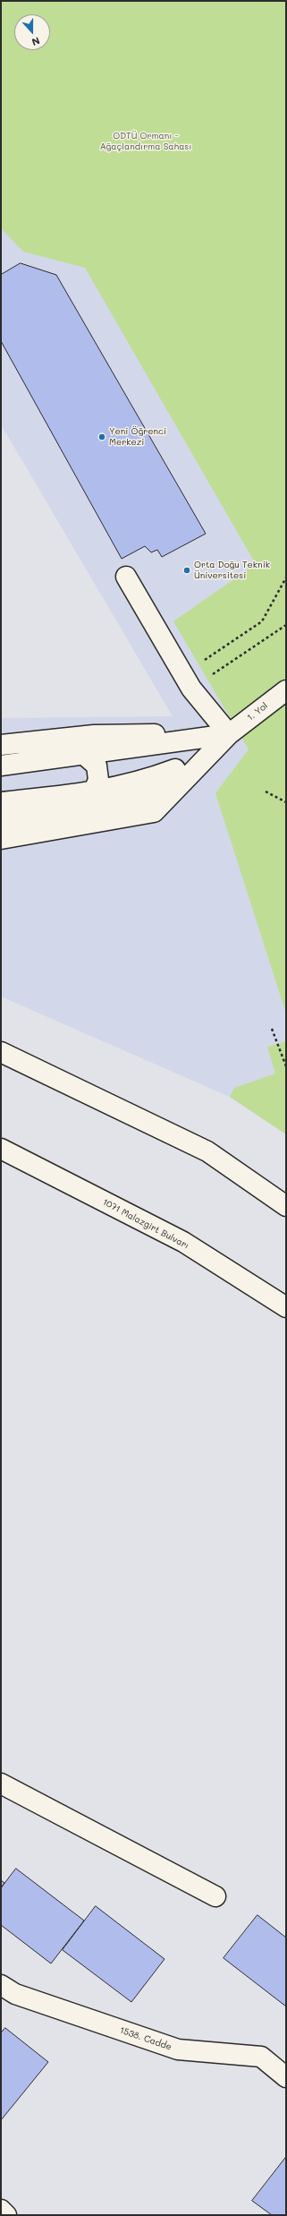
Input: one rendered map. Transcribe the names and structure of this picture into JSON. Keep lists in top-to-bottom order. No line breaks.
{"streets":{"street":["1. Yol","1071 Malazgirt Bulvarı","1538. Cadde"]},"parks":["ODTÜ Ormanı - Ağaçlandırma Sahası"],"places":["Yeni Öğrenci Merkezi","Orta Doğu Teknik Üniversitesi"],"north":"bottom"}
